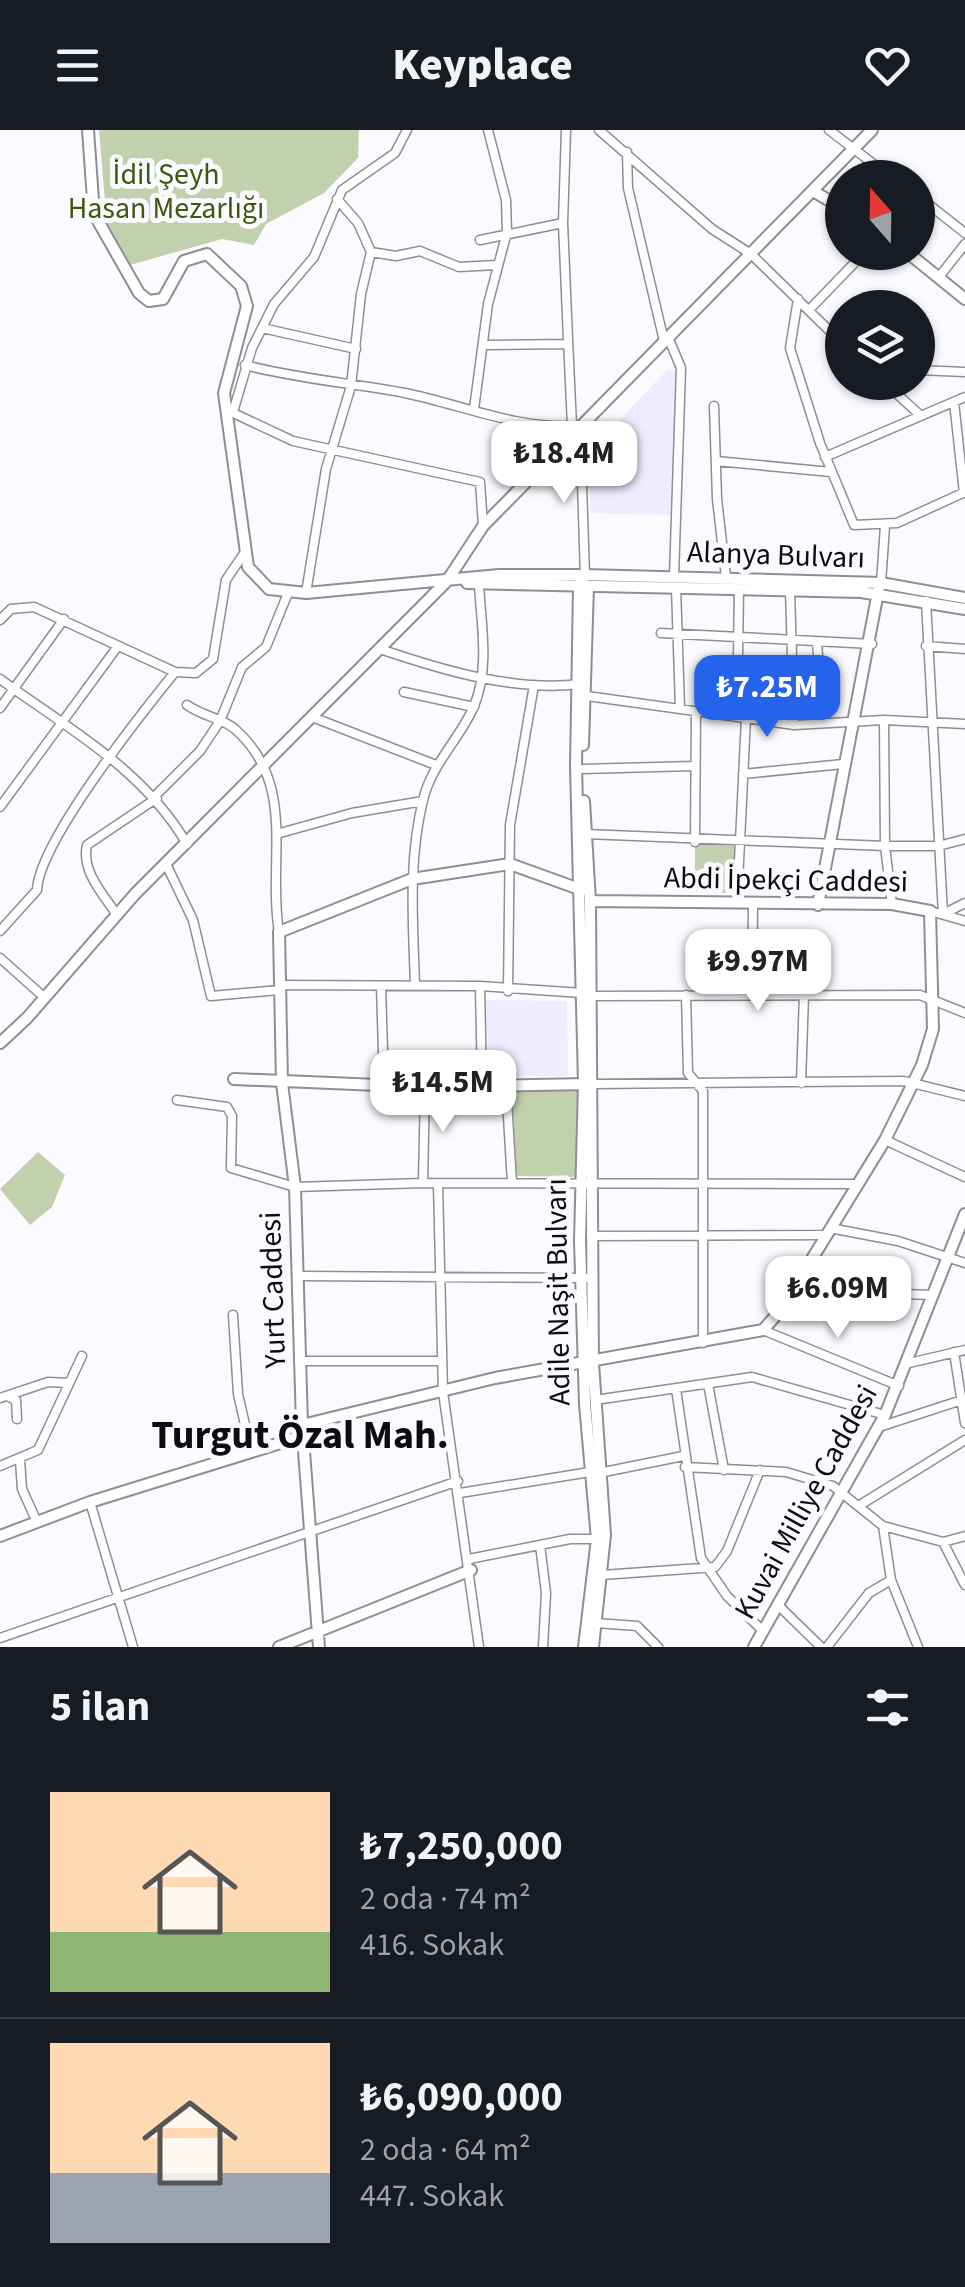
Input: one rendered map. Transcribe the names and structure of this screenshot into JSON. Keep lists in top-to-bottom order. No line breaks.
{"streets":{"street":["Alanya Bulvarı","Abdi İpekçi Caddesi","Yurt Caddesi","Adile Naşit Bulvarı","Kuvai Milliye Caddesi"]},"crossings":[["Alanya Bulvarı","Adile Naşit Bulvarı"],["Abdi İpekçi Caddesi","Adile Naşit Bulvarı"]],"districts":["Turgut Özal Mah."],"parks":["İdil Şeyh Hasan Mezarlığı"],"north":"top","page":{"header":"Keyplace","price":["₺18.4M","₺7.25M","₺9.97M","₺14.5M","₺6.09M"],"heading":"5 ilan","list":[{"name":"₺7,250,000","note":"2 oda · 74 m² · 416. Sokak"},{"name":"₺6,090,000","note":"2 oda · 64 m² · 447. Sokak"}]}}
